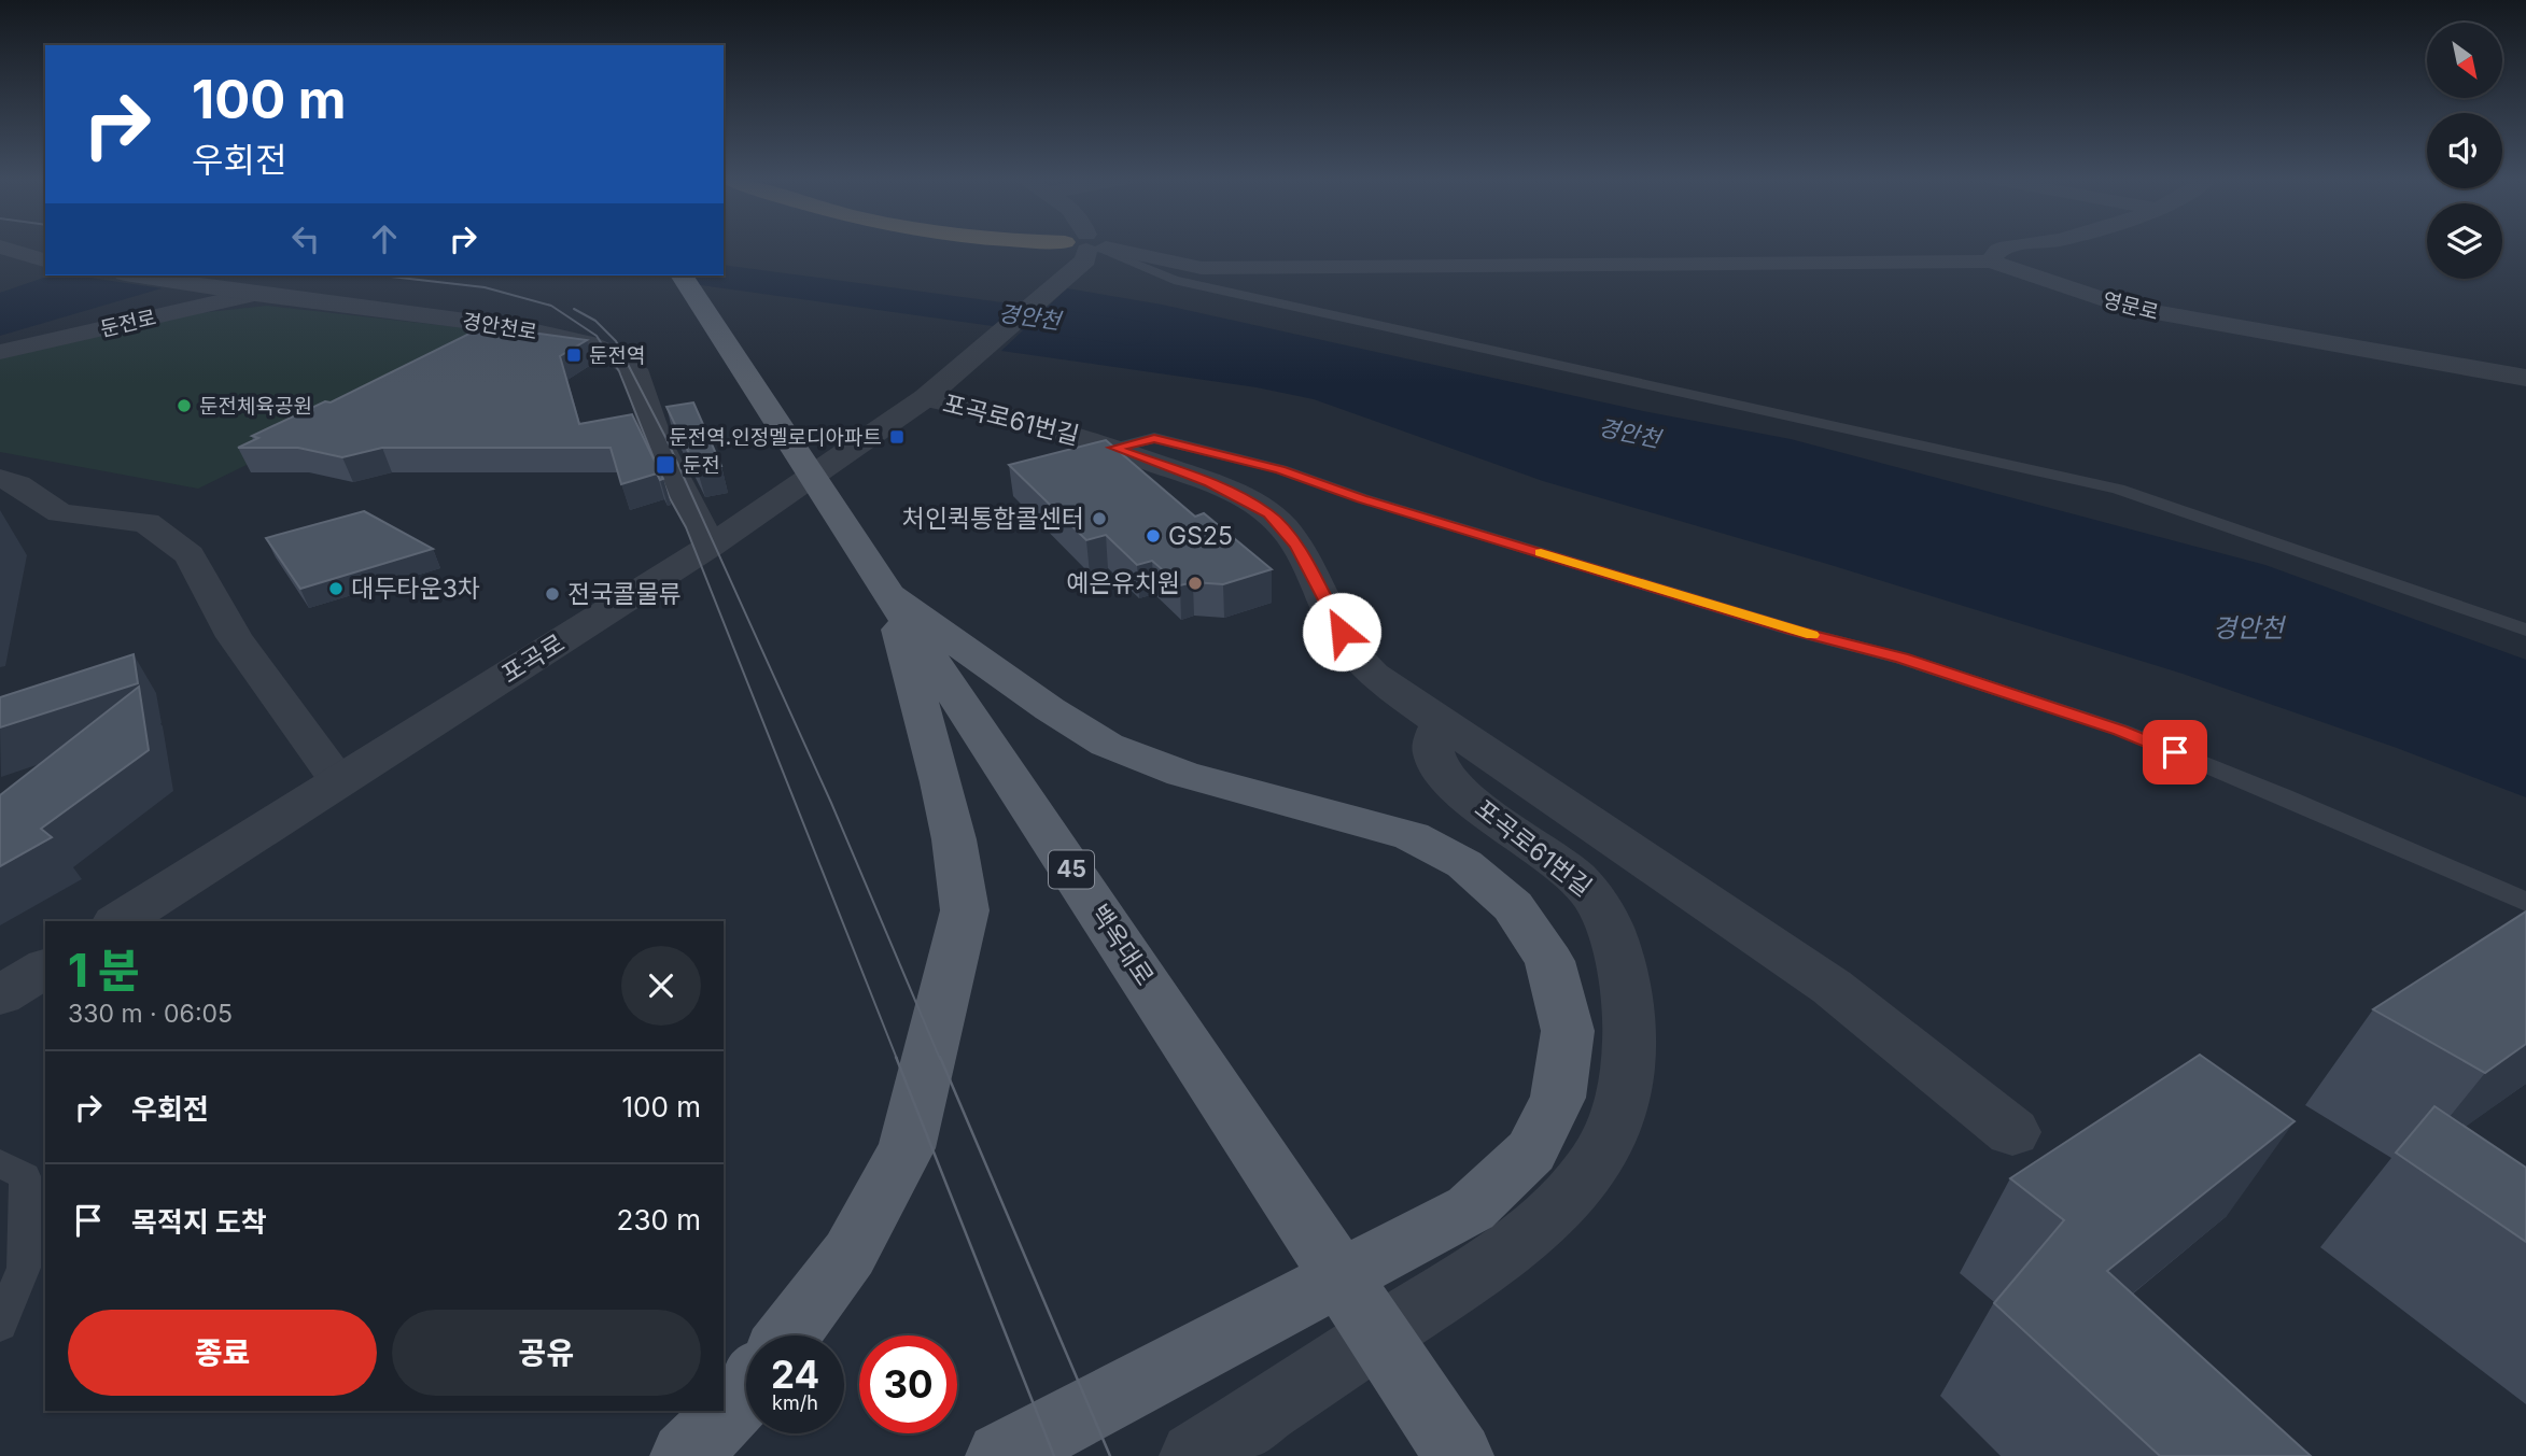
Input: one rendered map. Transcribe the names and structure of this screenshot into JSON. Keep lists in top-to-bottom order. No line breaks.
{"streets":{"main road":["45","백옥대로"],"street":["영문로","둔전로","경안천로","포곡로61번길","포곡로"]},"crossings":[["영문로","포곡로"],["둔전로","경안천로"],["경안천로","포곡로"],["포곡로61번길","포곡로"]],"water":["경안천"],"places":{"transit":["둔전역","둔전역.인정멜로디아파트","둔전"],"other":["둔전체육공원","처인퀵통합콜센터","GS25","예은유치원","대두타운3차","전국콜물류"]},"north":"bottom right","page":{"turn":["100 m","우회전"],"heading":["1 분","330 m · 06:05"],"list":[{"name":"우회전","value":"100 m"},{"name":"목적지 도착","value":"230 m"}],"buttons":["종료","공유"],"speed":"24 km/h","limit":"30"}}
